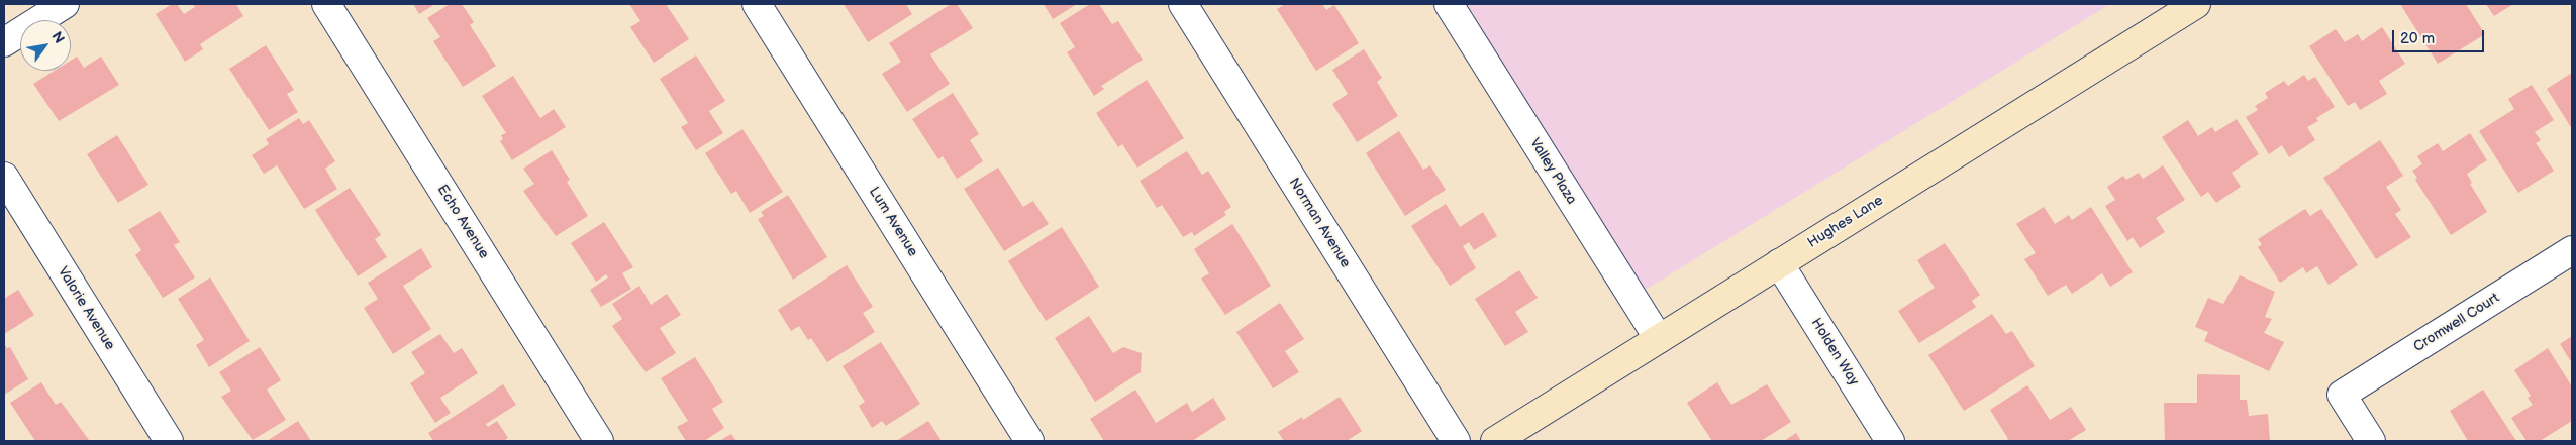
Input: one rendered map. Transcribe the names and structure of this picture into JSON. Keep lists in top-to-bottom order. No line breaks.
{"streets":{"street":["Valley Plaza","Echo Avenue","Lum Avenue","Hughes Lane","Norman Avenue","Valorie Avenue","Cromwell Court","Holden Way"]},"crossings":[["Valley Plaza","Hughes Lane"],["Hughes Lane","Holden Way"]],"scale_bar":"20 m","north":"top right"}
